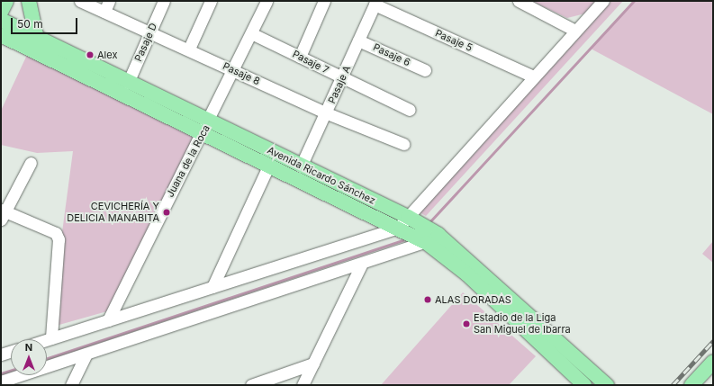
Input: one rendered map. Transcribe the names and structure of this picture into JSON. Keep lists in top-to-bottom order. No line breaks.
{"streets":{"main road":["Avenida Ricardo Sánchez"],"street":["Pasaje 5","Pasaje D","Pasaje 6","Pasaje 7","Pasaje 8","Pasaje A","Juana de la Roca"]},"crossings":[["Pasaje 5","Pasaje A"],["Pasaje D","Pasaje 8"],["Pasaje D","Avenida Ricardo Sánchez"],["Pasaje 6","Pasaje A"],["Pasaje 7","Pasaje A"],["Pasaje 7","Juana de la Roca"],["Pasaje 8","Pasaje A"],["Pasaje 8","Juana de la Roca"],["Pasaje A","Avenida Ricardo Sánchez"],["Juana de la Roca","Avenida Ricardo Sánchez"]],"places":["Alex","CEVICHERÍA Y DELICIA MANABITA","ALAS DORADAS","Estadio de la Liga San Miguel de Ibarra"],"scale_bar":"50 m","north":"top"}
